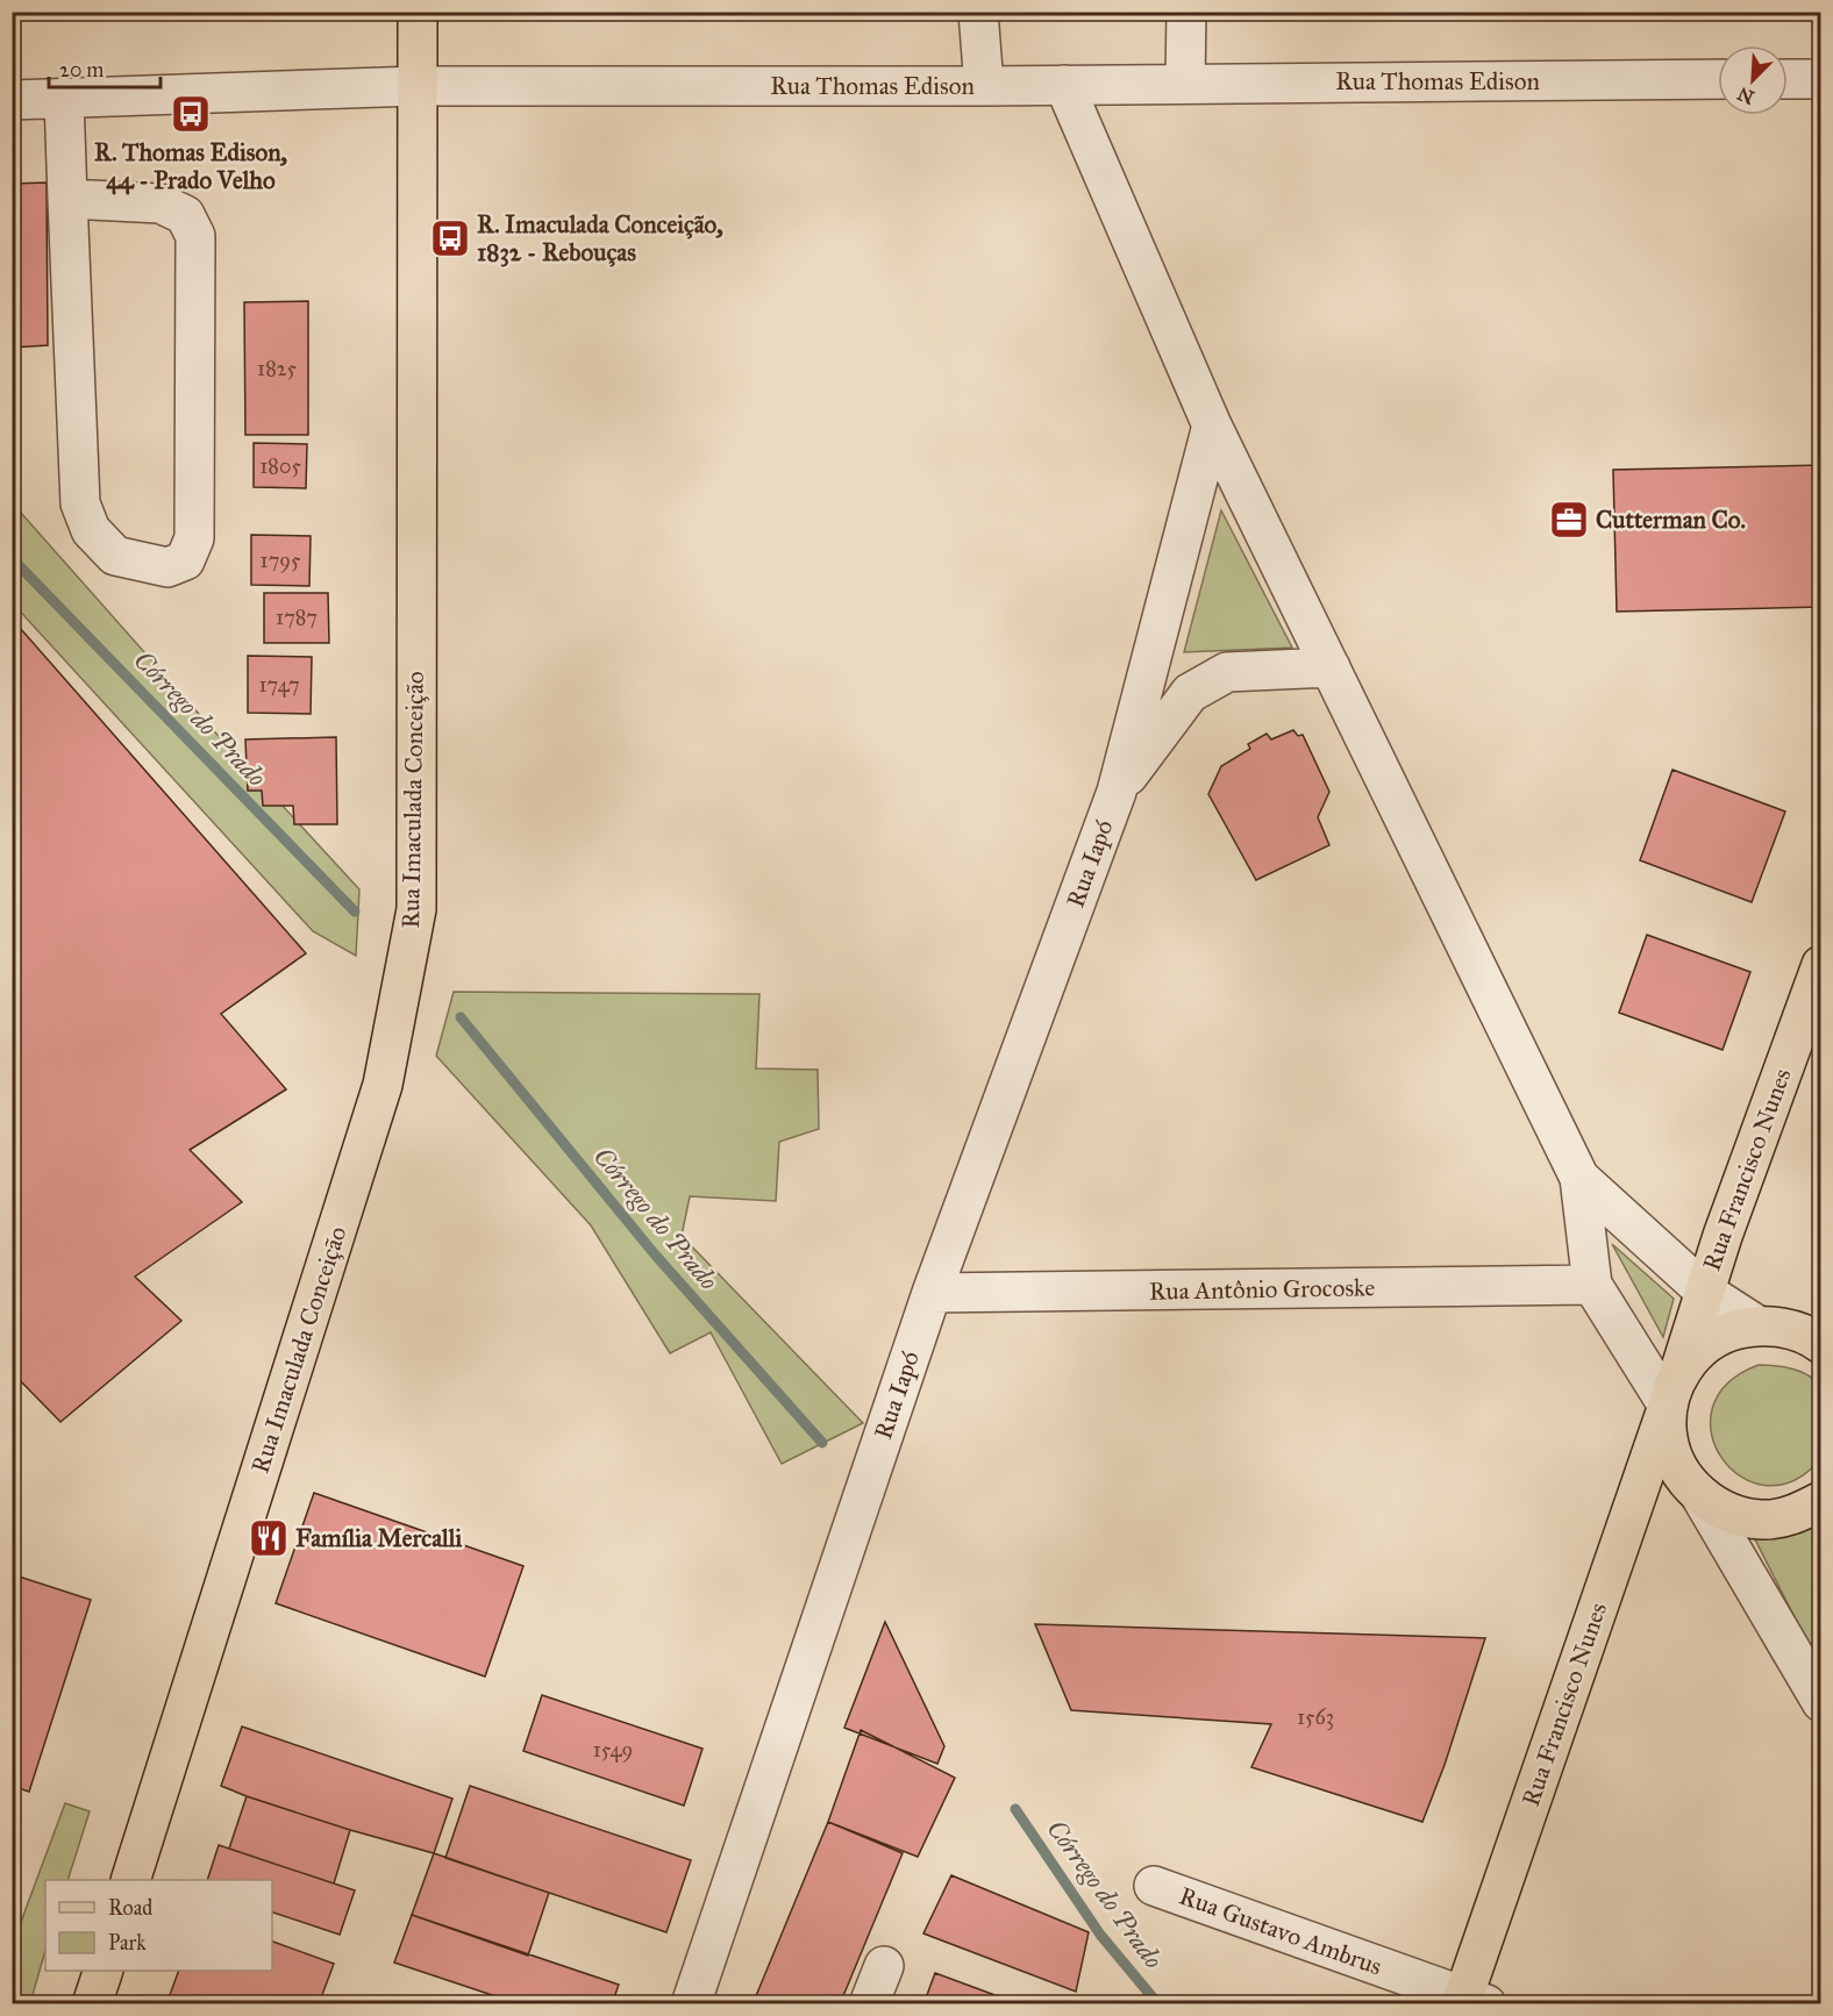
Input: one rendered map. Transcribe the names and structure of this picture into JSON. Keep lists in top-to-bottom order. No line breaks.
{"streets":{"main road":["Rua Imaculada Conceição","Rua Francisco Nunes"],"street":["Rua Thomas Edison","Rua Iapó","Rua Antônio Grocoske","Rua Gustavo Ambrus"]},"crossings":[["Rua Thomas Edison","Rua Imaculada Conceição"],["Rua Iapó","Rua Antônio Grocoske"],["Rua Francisco Nunes","Rua Gustavo Ambrus"]],"water":["Córrego do Prado"],"places":{"bus stop":["R. Thomas Edison, 44 - Prado Velho","R. Imaculada Conceição, 1832 - Rebouças"],"office":["Cutterman Co."],"restaurant":["Família Mercalli"]},"house_numbers":["1825","1805","1795","1787","1747","1563","1549"],"legend":["Road","Park"],"scale_bar":"20 m","north":"bottom left"}
